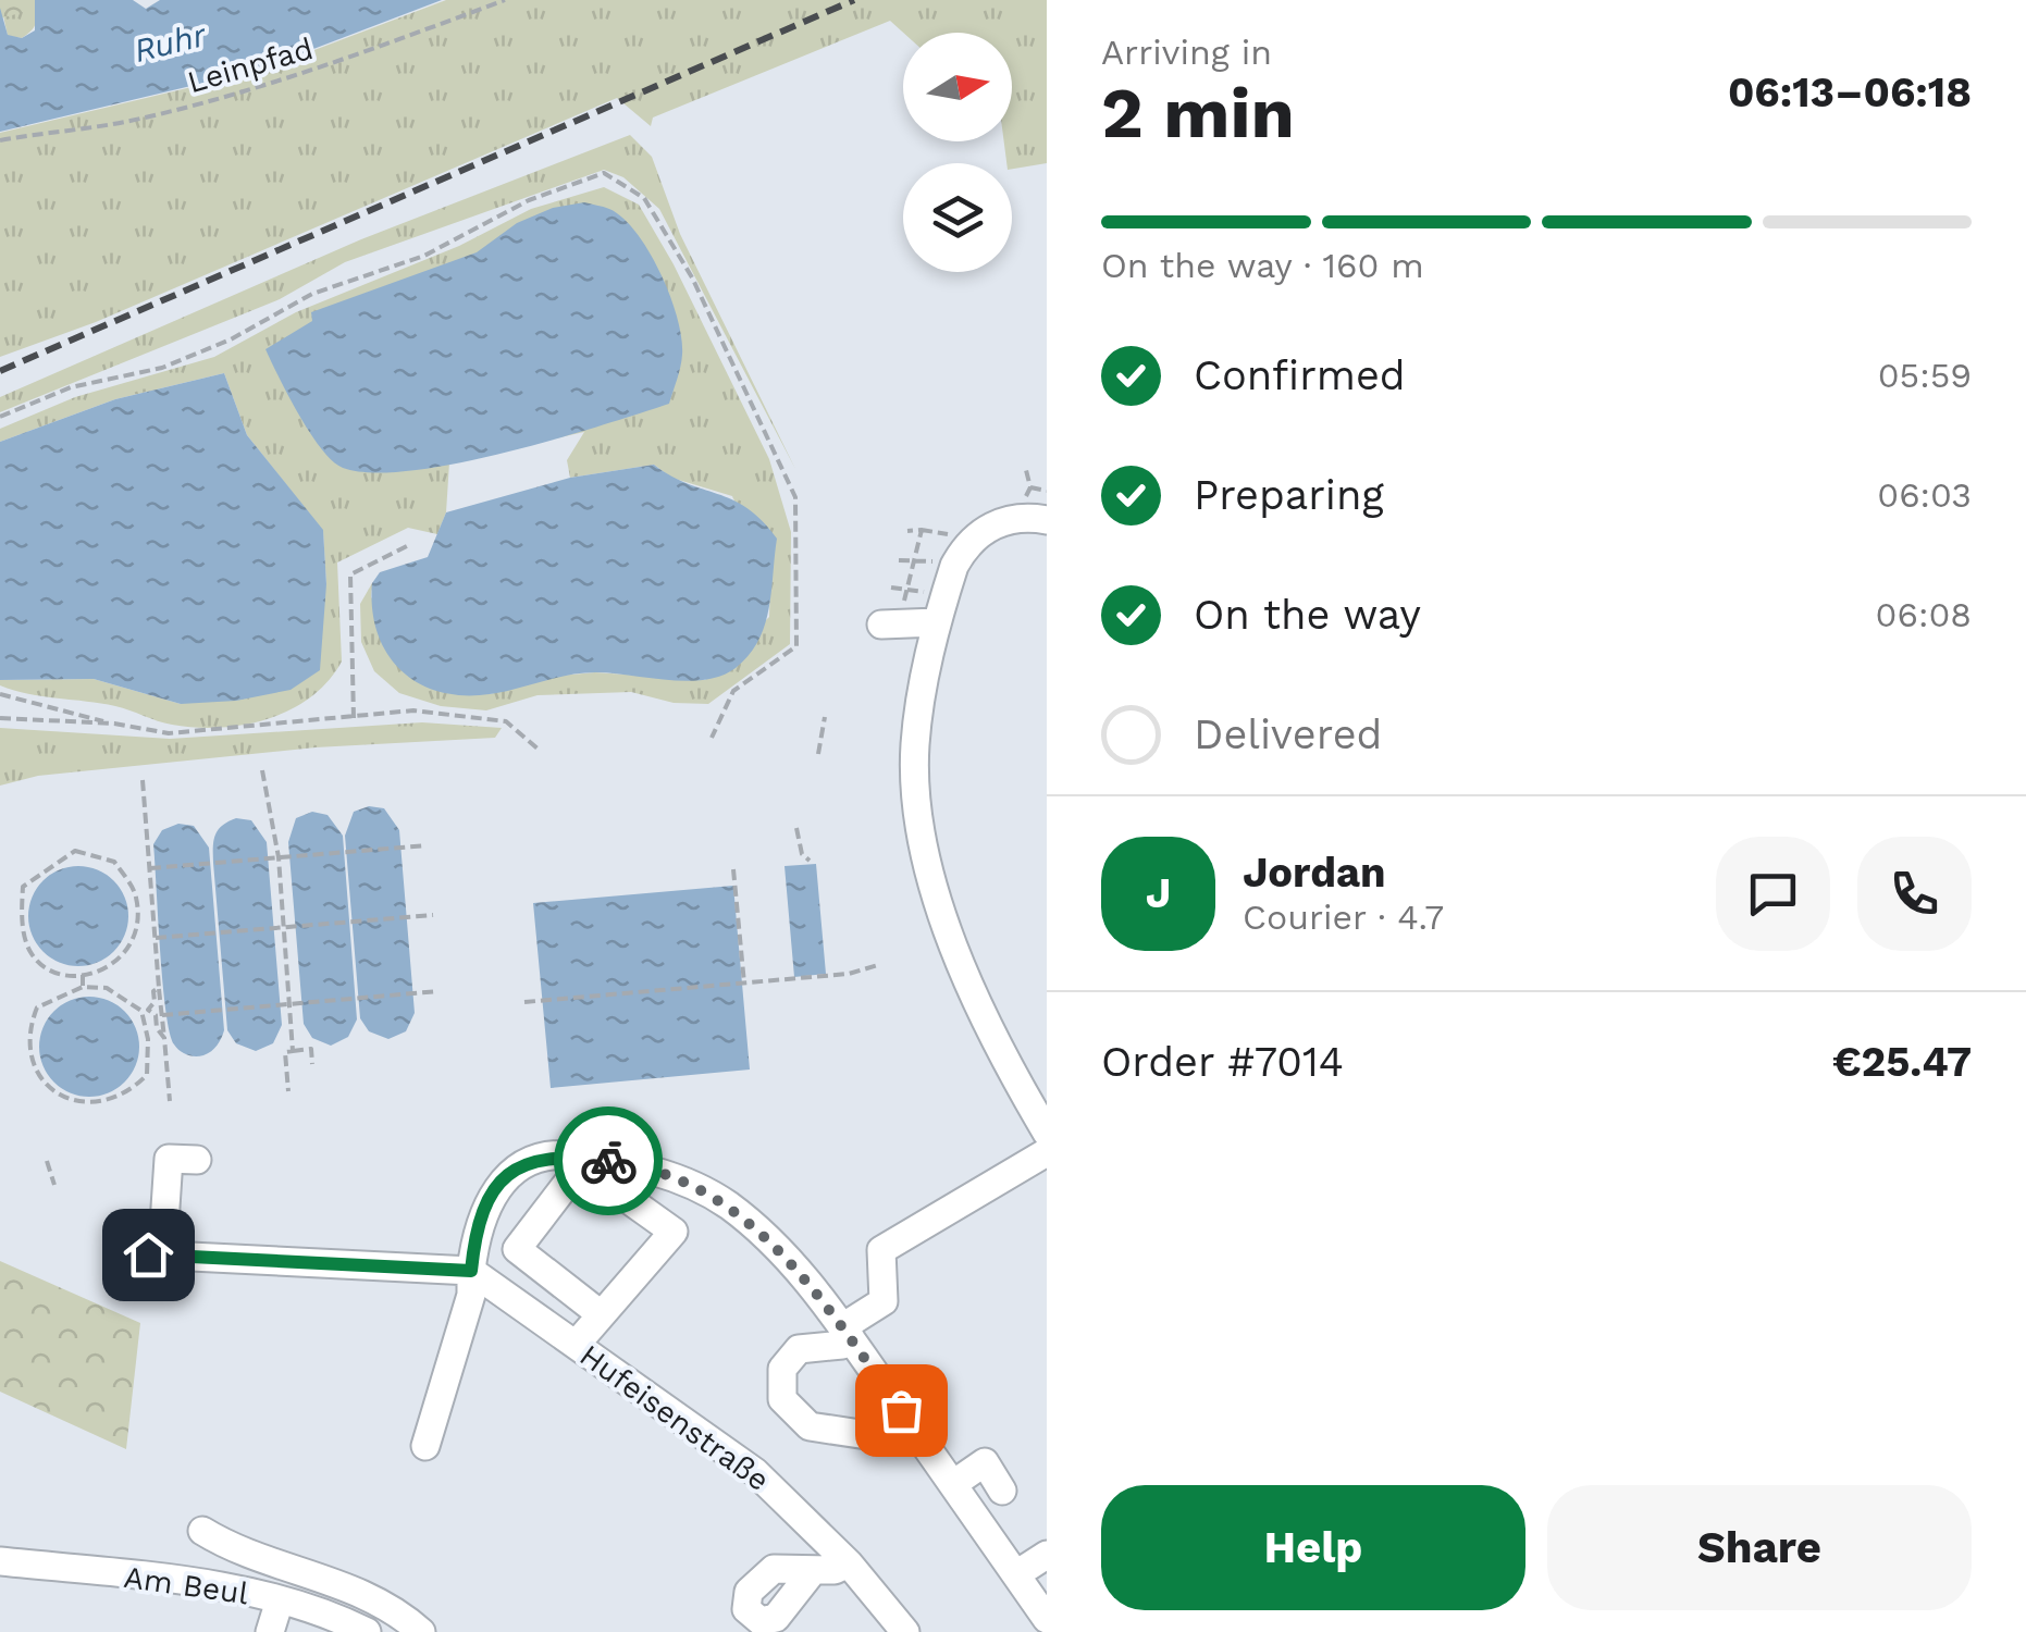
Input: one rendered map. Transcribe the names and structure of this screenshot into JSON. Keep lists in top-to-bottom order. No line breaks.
{"streets":{"street":["Hufeisenstraße","Am Beul"],"path":["Leinpfad"]},"water":["Ruhr"],"north":"right","page":{"heading":["2 min","Arriving in","06:13–06:18"],"panel":["Jordan","Courier · 4.7","Order #7014","€25.47"],"bar":"On the way · 160 m","list":[["Confirmed","05:59"],["Preparing","06:03"],["On the way","06:08"],"Delivered"],"round":"J","buttons":["Help","Share"]}}
